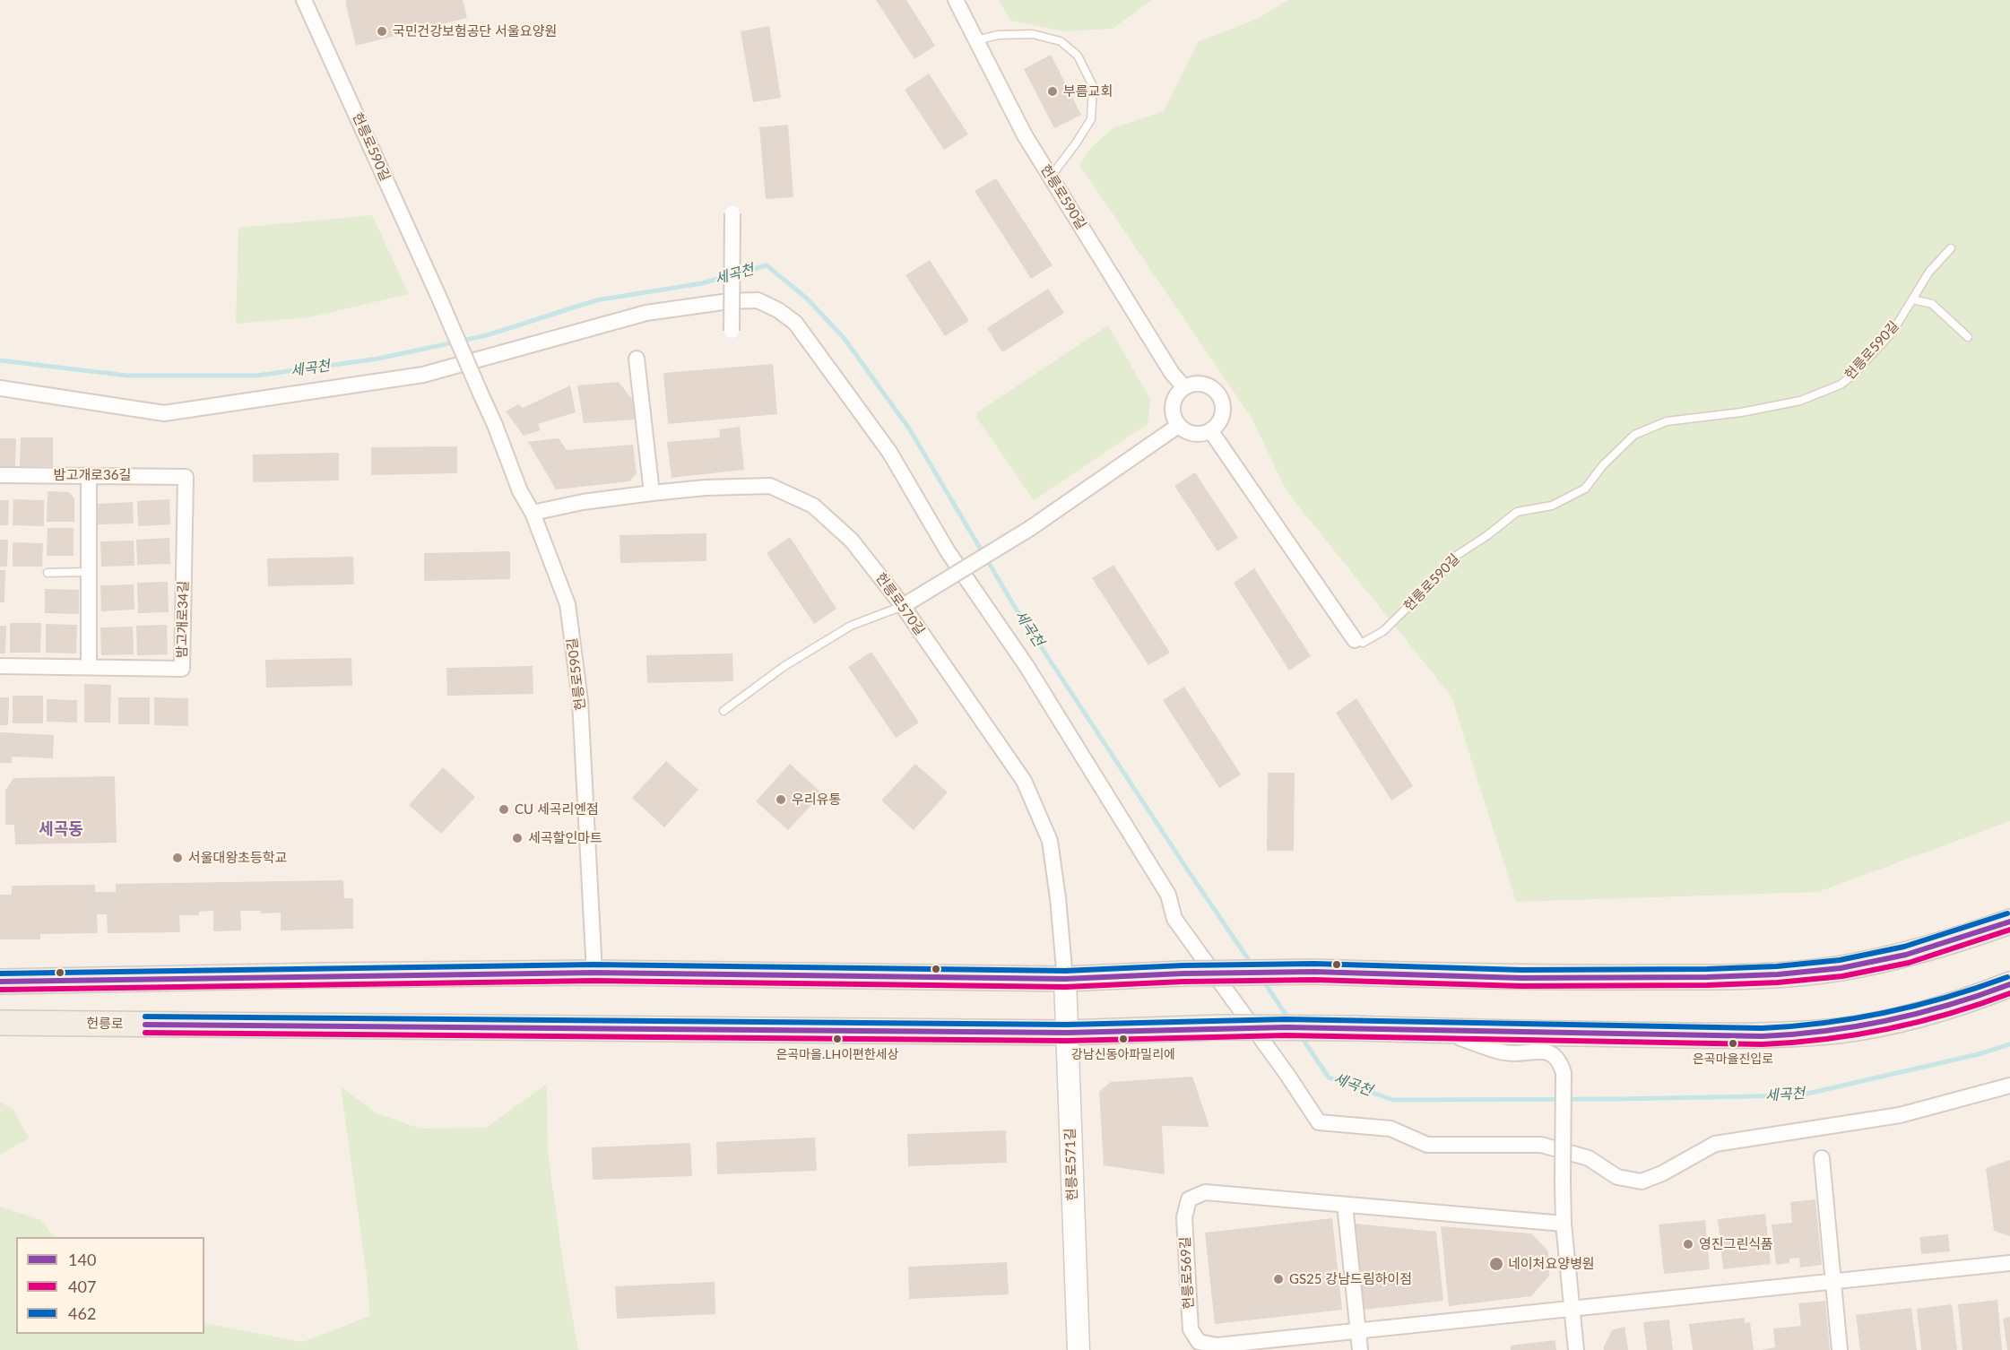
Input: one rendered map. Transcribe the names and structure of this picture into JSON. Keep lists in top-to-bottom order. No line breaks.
{"streets":{"main road":["헌릉로"],"street":["헌릉로590길","밤고개로36길","헌릉로570길","밤고개로34길","헌릉로571길","헌릉로569길"]},"crossings":[["헌릉로590길","헌릉로570길"],["밤고개로36길","밤고개로34길"],["헌릉로570길","헌릉로571길"],["헌릉로","헌릉로571길"]],"districts":["세곡동"],"water":["세곡천"],"places":["국민건강보험공단 서울요양원","부름교회","우리유통","CU 세곡리엔점","세곡할인마트","서울대왕초등학교","은곡마을.LH이편한세상","강남신동아파밀리에","은곡마을진입로","영진그린식품","네이처요양병원","GS25 강남드림하이점"],"lines":["transit line 462","transit line 140","transit line 407"],"legend":["140","407","462"]}
